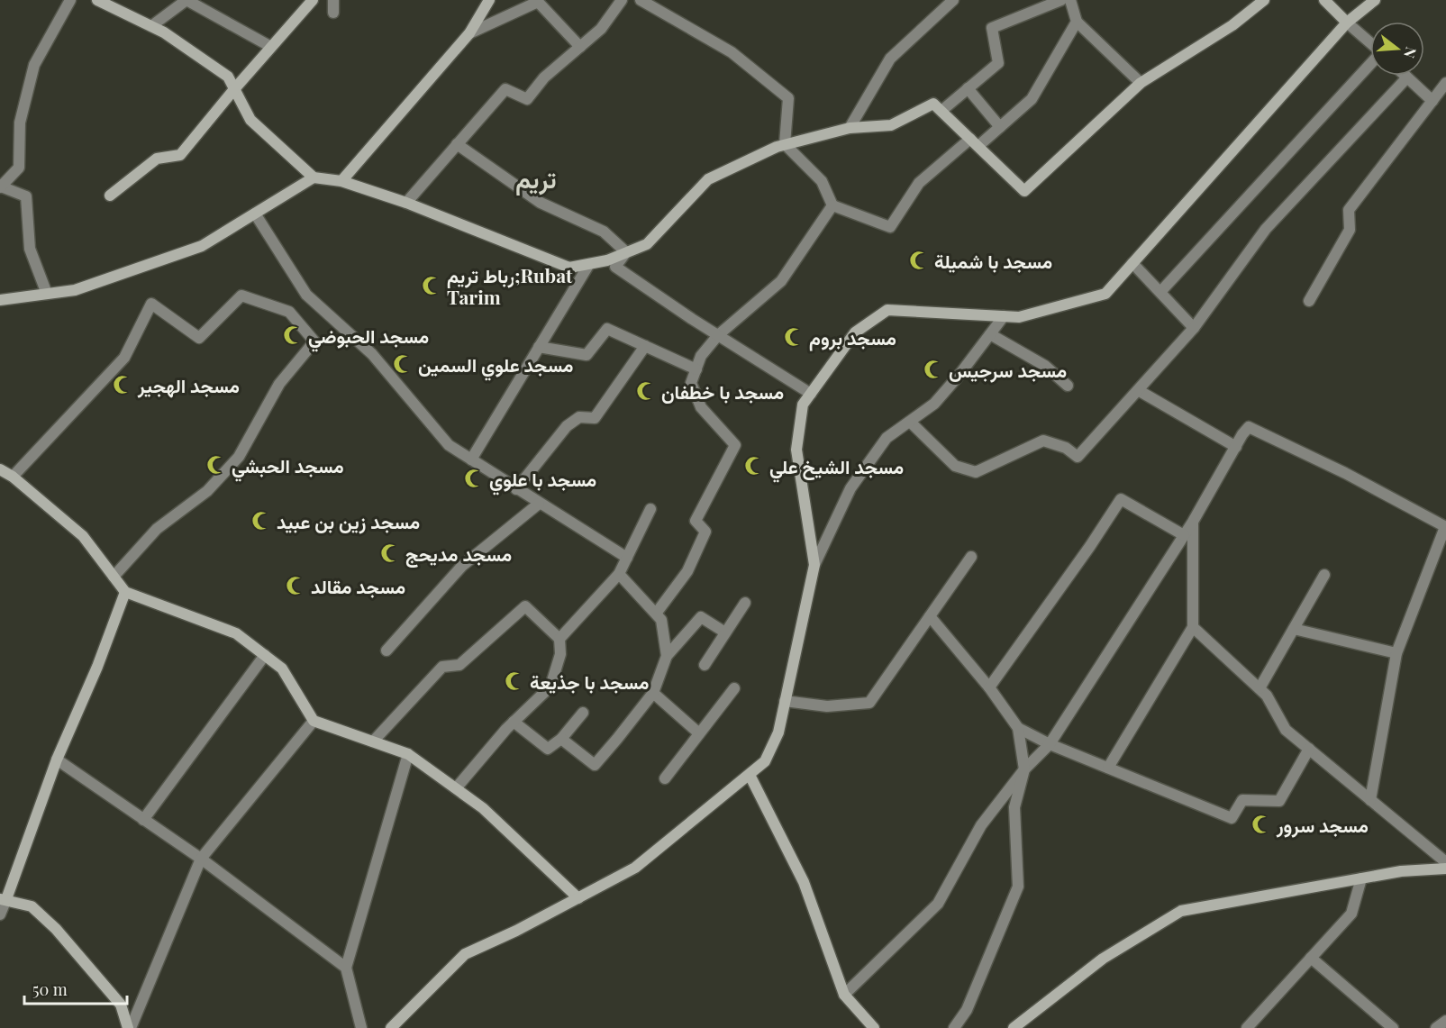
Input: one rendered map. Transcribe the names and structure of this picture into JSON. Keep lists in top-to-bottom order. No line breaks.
{"districts":["تريم"],"places":{"mosque":["مسجد با شميلة","رباط تريم;Rubat Tarim","مسجد الحبوضي","مسجد بروم","مسجد علوي السمين","مسجد سرجيس","مسجد الهجير","مسجد با خطفان","مسجد الحبشي","مسجد الشيخ علي","مسجد با علوي","مسجد زين بن عبيد","مسجد مديحج","مسجد مقالد","مسجد با جذيعة","مسجد سرور"]},"scale_bar":"50 m","north":"right"}
